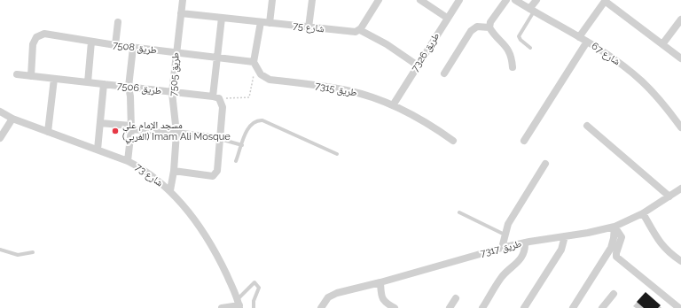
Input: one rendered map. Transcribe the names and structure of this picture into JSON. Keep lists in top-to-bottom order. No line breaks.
{"streets":{"street":["شارع 75","طريق 7508","طريق 7326","شارع 67","طريق 7505","طريق 7506","طريق 7315","شارع 73","طريق 7317"]},"crossings":[["شارع 75","طريق 7505"],["طريق 7508","طريق 7505"],["طريق 7508","طريق 7506"],["طريق 7326","طريق 7315"],["طريق 7505","طريق 7506"],["طريق 7505","شارع 73"]],"places":["مسجد الإمام علي (الغربي) Imam Ali Mosque"]}
